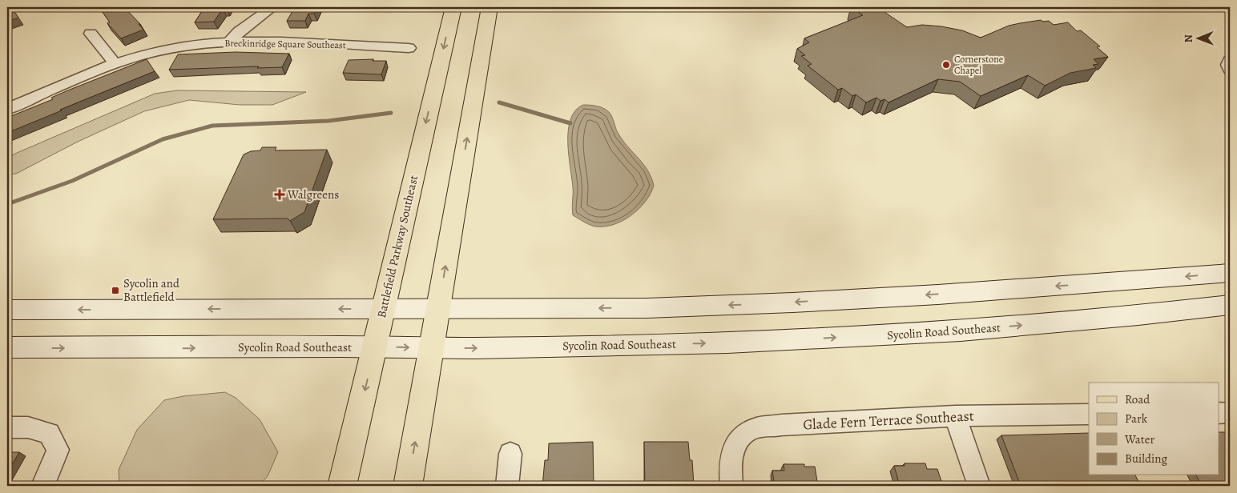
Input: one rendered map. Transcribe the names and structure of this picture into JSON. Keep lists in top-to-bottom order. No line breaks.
{"streets":{"main road":["Battlefield Parkway Southeast","Sycolin Road Southeast"],"street":["Breckinridge Square Southeast","Glade Fern Terrace Southeast"]},"crossings":[["Battlefield Parkway Southeast","Sycolin Road Southeast"]],"places":{"other":["Cornerstone Chapel"],"health":["Walgreens"],"transit":["Sycolin and Battlefield"]},"legend":["Road","Park","Water","Building"],"north":"left"}
